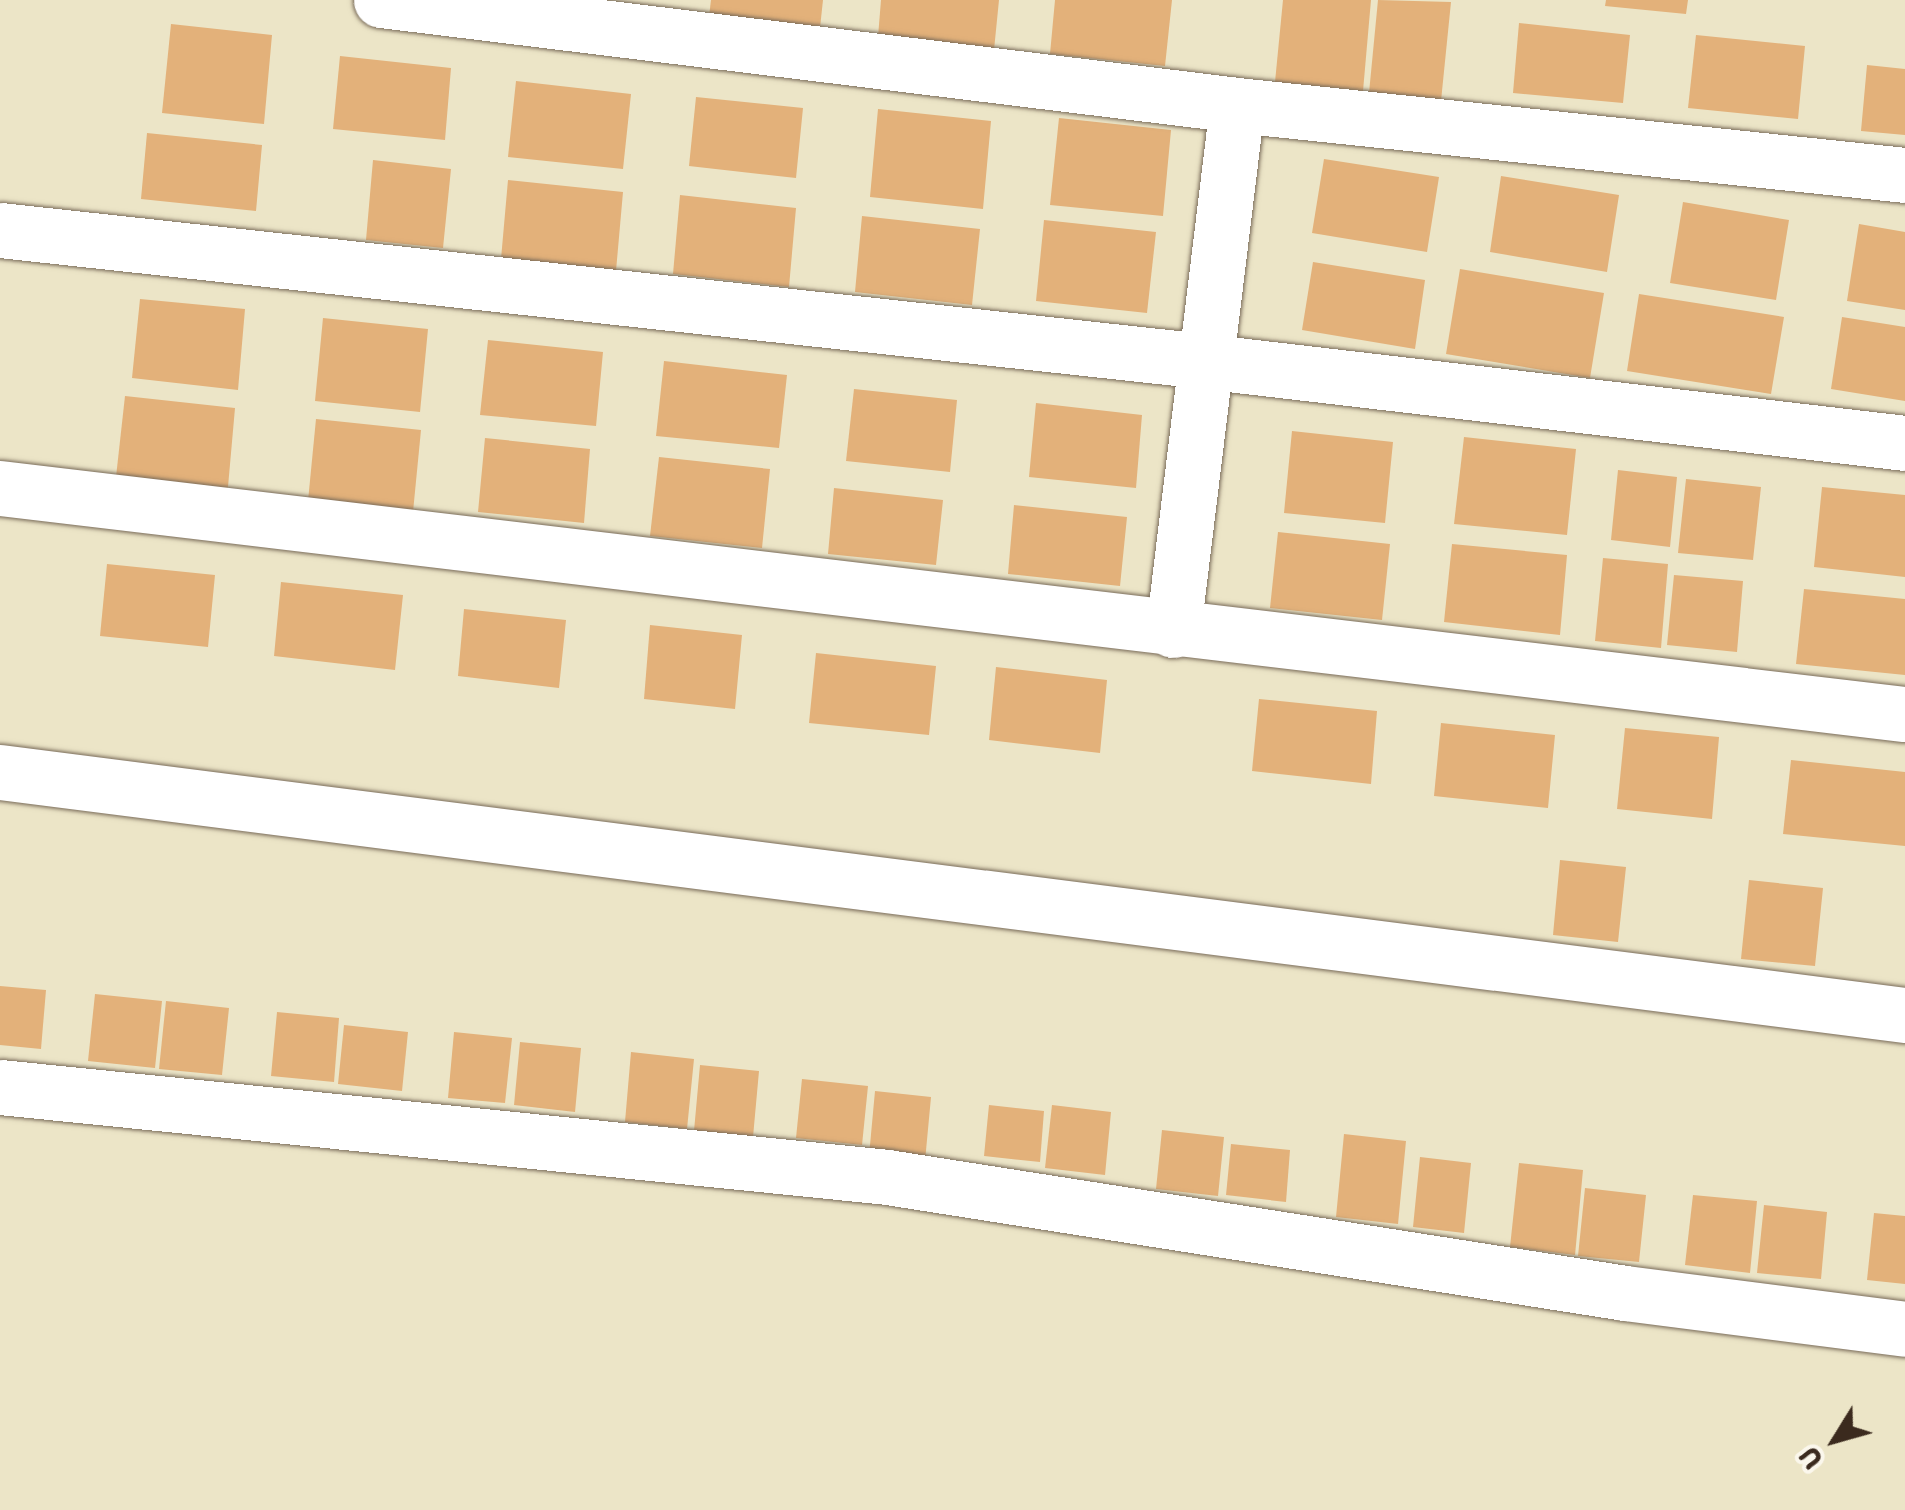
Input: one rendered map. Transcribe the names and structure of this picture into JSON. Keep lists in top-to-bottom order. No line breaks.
{"north":"bottom left"}
